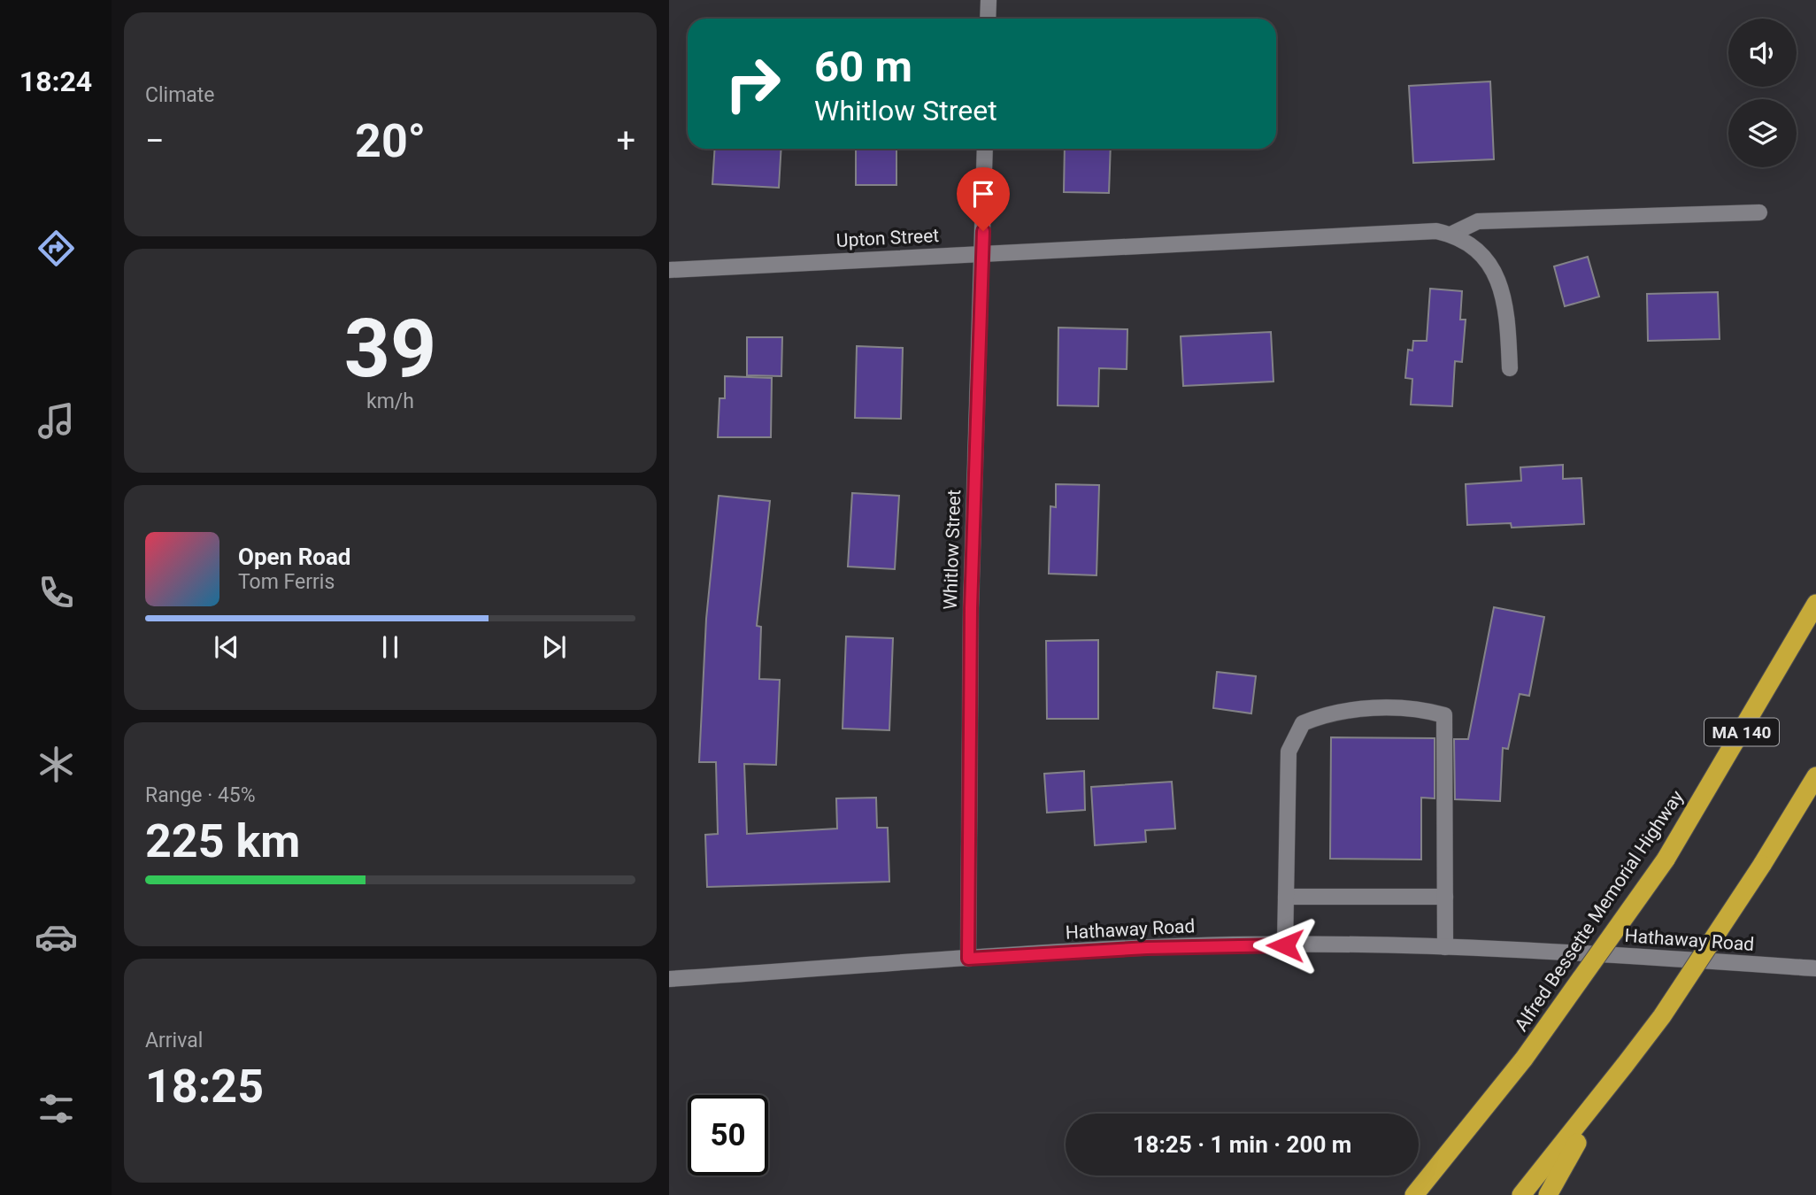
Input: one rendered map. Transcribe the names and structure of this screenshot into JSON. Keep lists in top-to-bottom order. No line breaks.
{"streets":{"highway":["MA 140","Alfred Bessette Memorial Highway"],"street":["Upton Street","Whitlow Street","Hathaway Road"]},"crossings":[["Upton Street","Whitlow Street"],["Whitlow Street","Hathaway Road"]],"page":{"tabs":"18:24","tile":["Climate",["39","km/h"],["Range · 45%","225 km"],["Arrival","18:25"]],"turn":["60 m","Whitlow Street"],"heat":["−","20°","+"],"song":["Open Road","Tom Ferris"],"limit":"50","trip":"18:25 · 1 min · 200 m"}}
